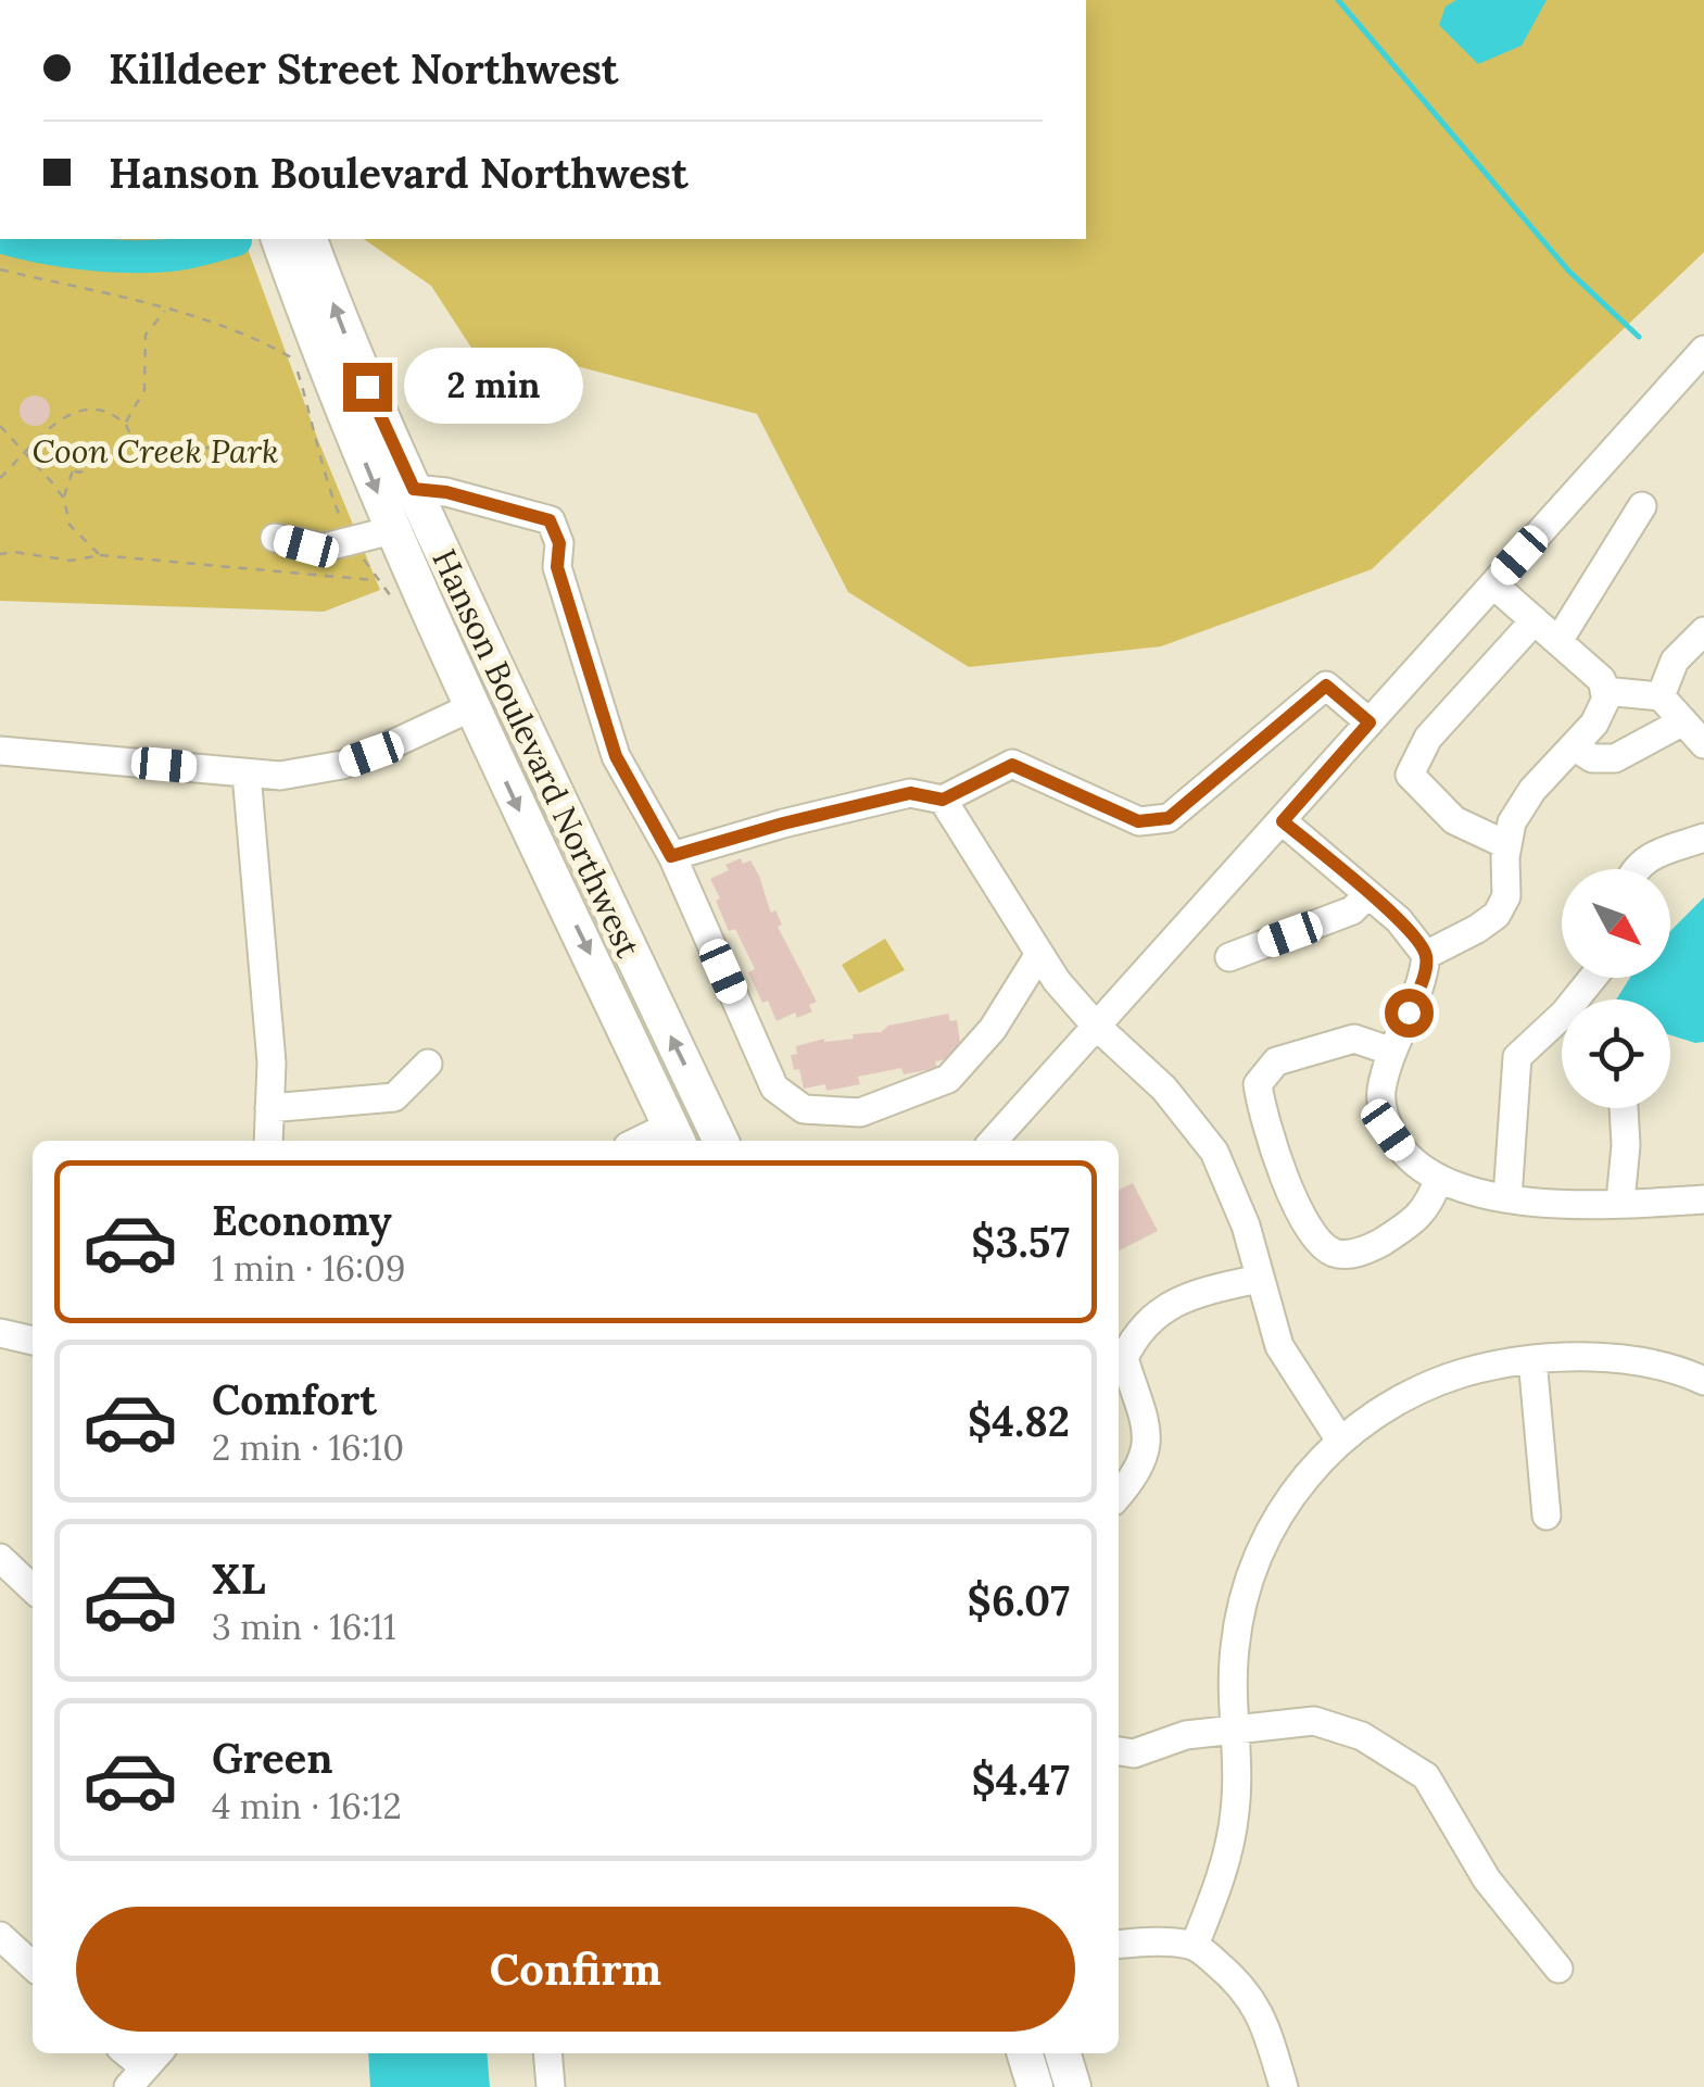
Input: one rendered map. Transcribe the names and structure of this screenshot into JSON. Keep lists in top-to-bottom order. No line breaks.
{"streets":{"main road":["Hanson Boulevard Northwest"]},"parks":["Coon Creek Park"],"north":"bottom right","page":{"banner":["Killdeer Street Northwest","Hanson Boulevard Northwest"],"bubble":"2 min","list":[{"name":"Economy","note":"1 min · 16:09","value":"$3.57"},{"name":"Comfort","note":"2 min · 16:10","value":"$4.82"},{"name":"XL","note":"3 min · 16:11","value":"$6.07"},{"name":"Green","note":"4 min · 16:12","value":"$4.47"}],"buttons":"Confirm"}}
